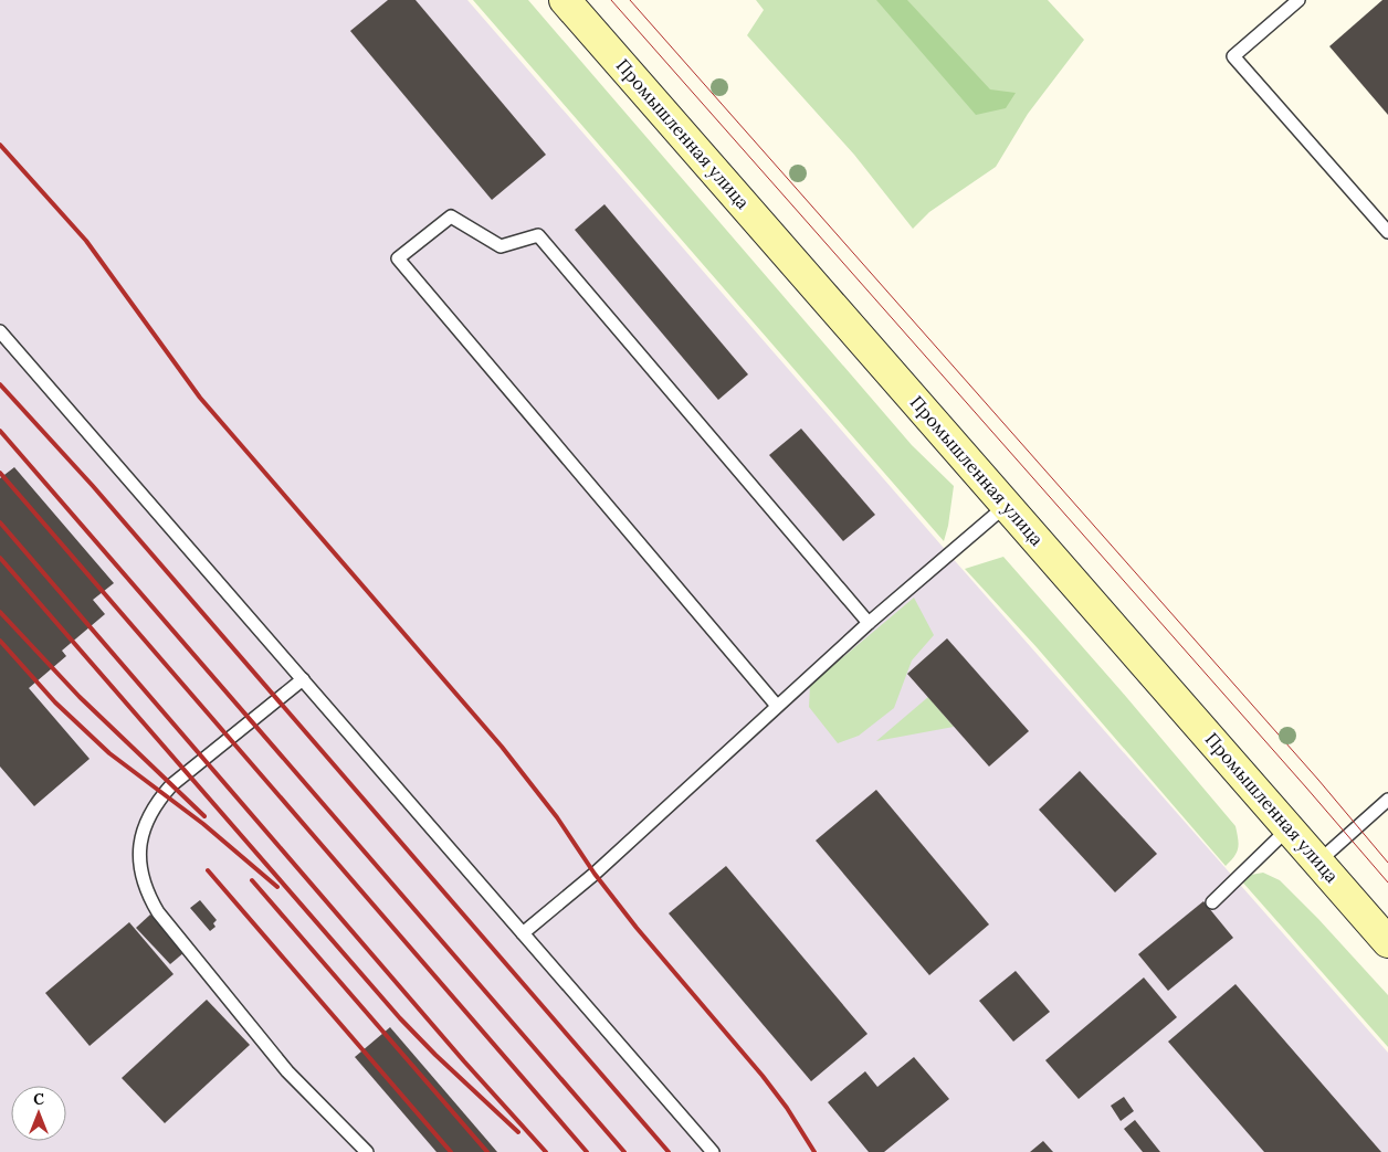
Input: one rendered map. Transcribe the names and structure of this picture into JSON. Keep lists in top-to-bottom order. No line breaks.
{"streets":{"street":["Промышленная улица"]},"north":"top"}
